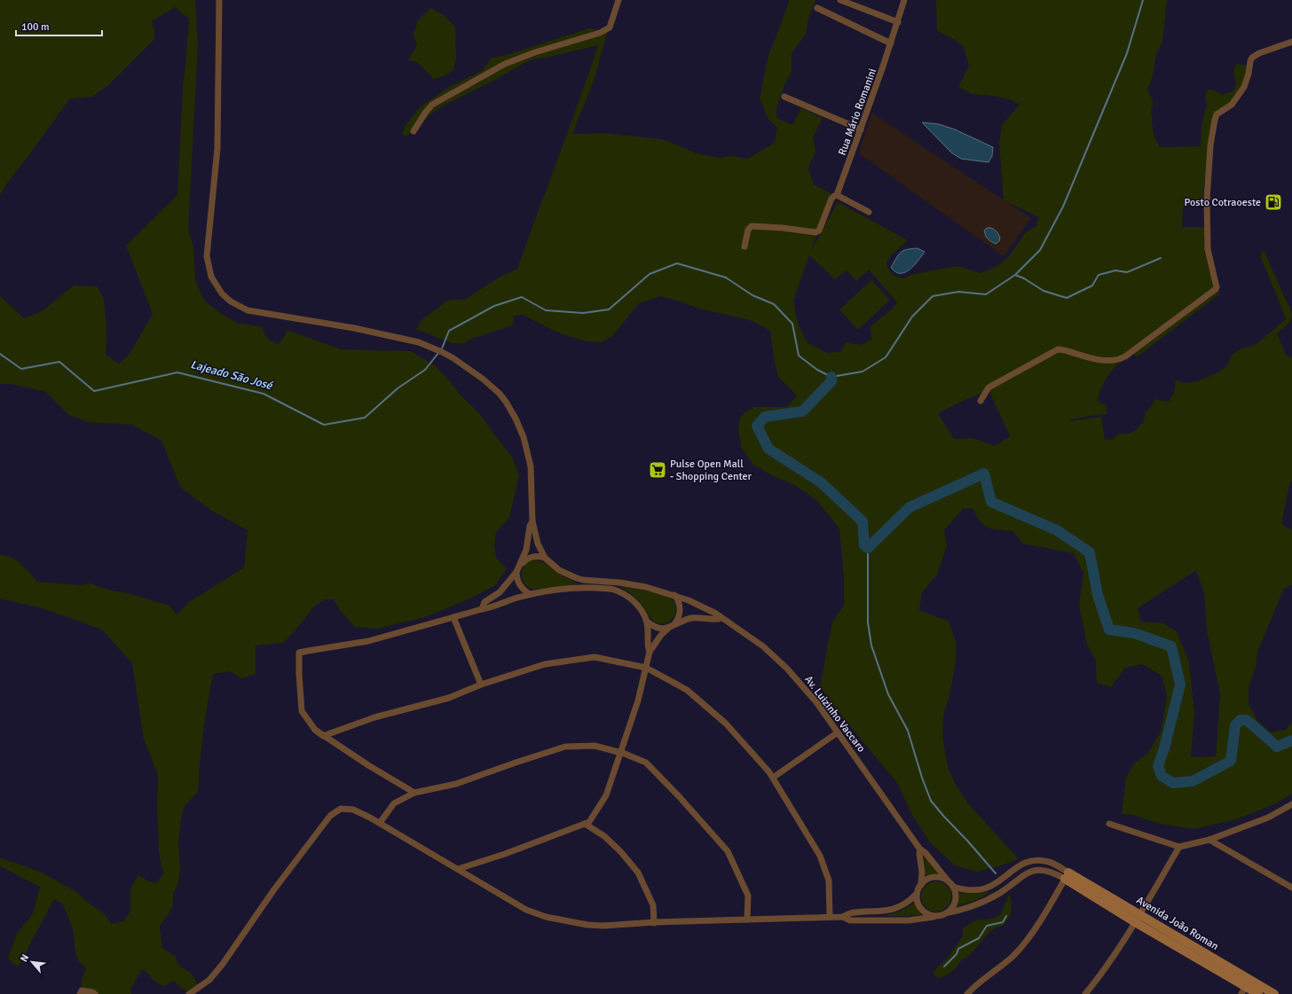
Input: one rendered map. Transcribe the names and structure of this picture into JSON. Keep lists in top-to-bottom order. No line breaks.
{"streets":{"street":["Rua Mário Romanini","Av. Luizinho Vaccaro","Avenida João Roman"]},"water":["Lajeado São José"],"places":{"fuel station":["Posto Cotraoeste"],"supermarket":["Pulse Open Mall - Shopping Center"]},"scale_bar":"100 m","north":"top left"}
